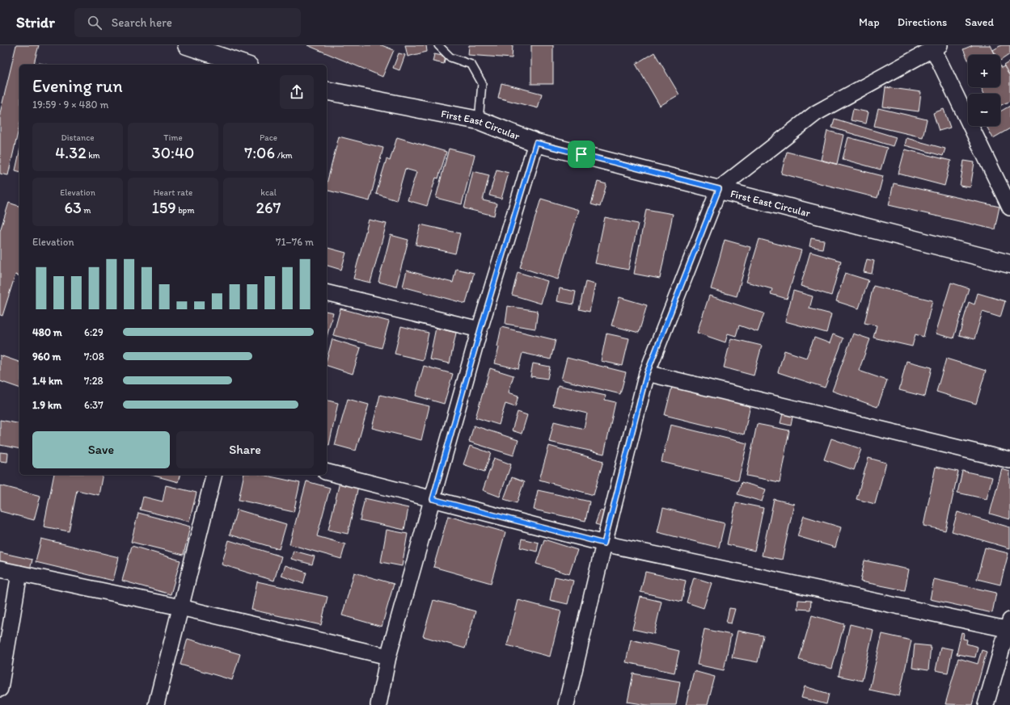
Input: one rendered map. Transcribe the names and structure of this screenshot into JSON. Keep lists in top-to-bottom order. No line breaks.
{"streets":{"street":["First East Circular"]},"page":{"header":"Stridr","search":"Search here","nav":["Map","Directions","Saved"],"map_buttons":["+","−"],"heading":["Evening run","19:59 · 9 × 480 m"],"stats":[["Distance","4.32 km"],["Time","30:40"],["Pace","7:06 /km"],["Elevation","63 m"],["Heart rate","159 bpm"],["kcal","267"]],"chart":["Elevation","71–76 m"],"list":[{"name":"480 m","note":"6:29"},{"name":"960 m","note":"7:08"},{"name":"1.4 km","note":"7:28"},{"name":"1.9 km","note":"6:37"}],"buttons":["Save","Share"]}}
